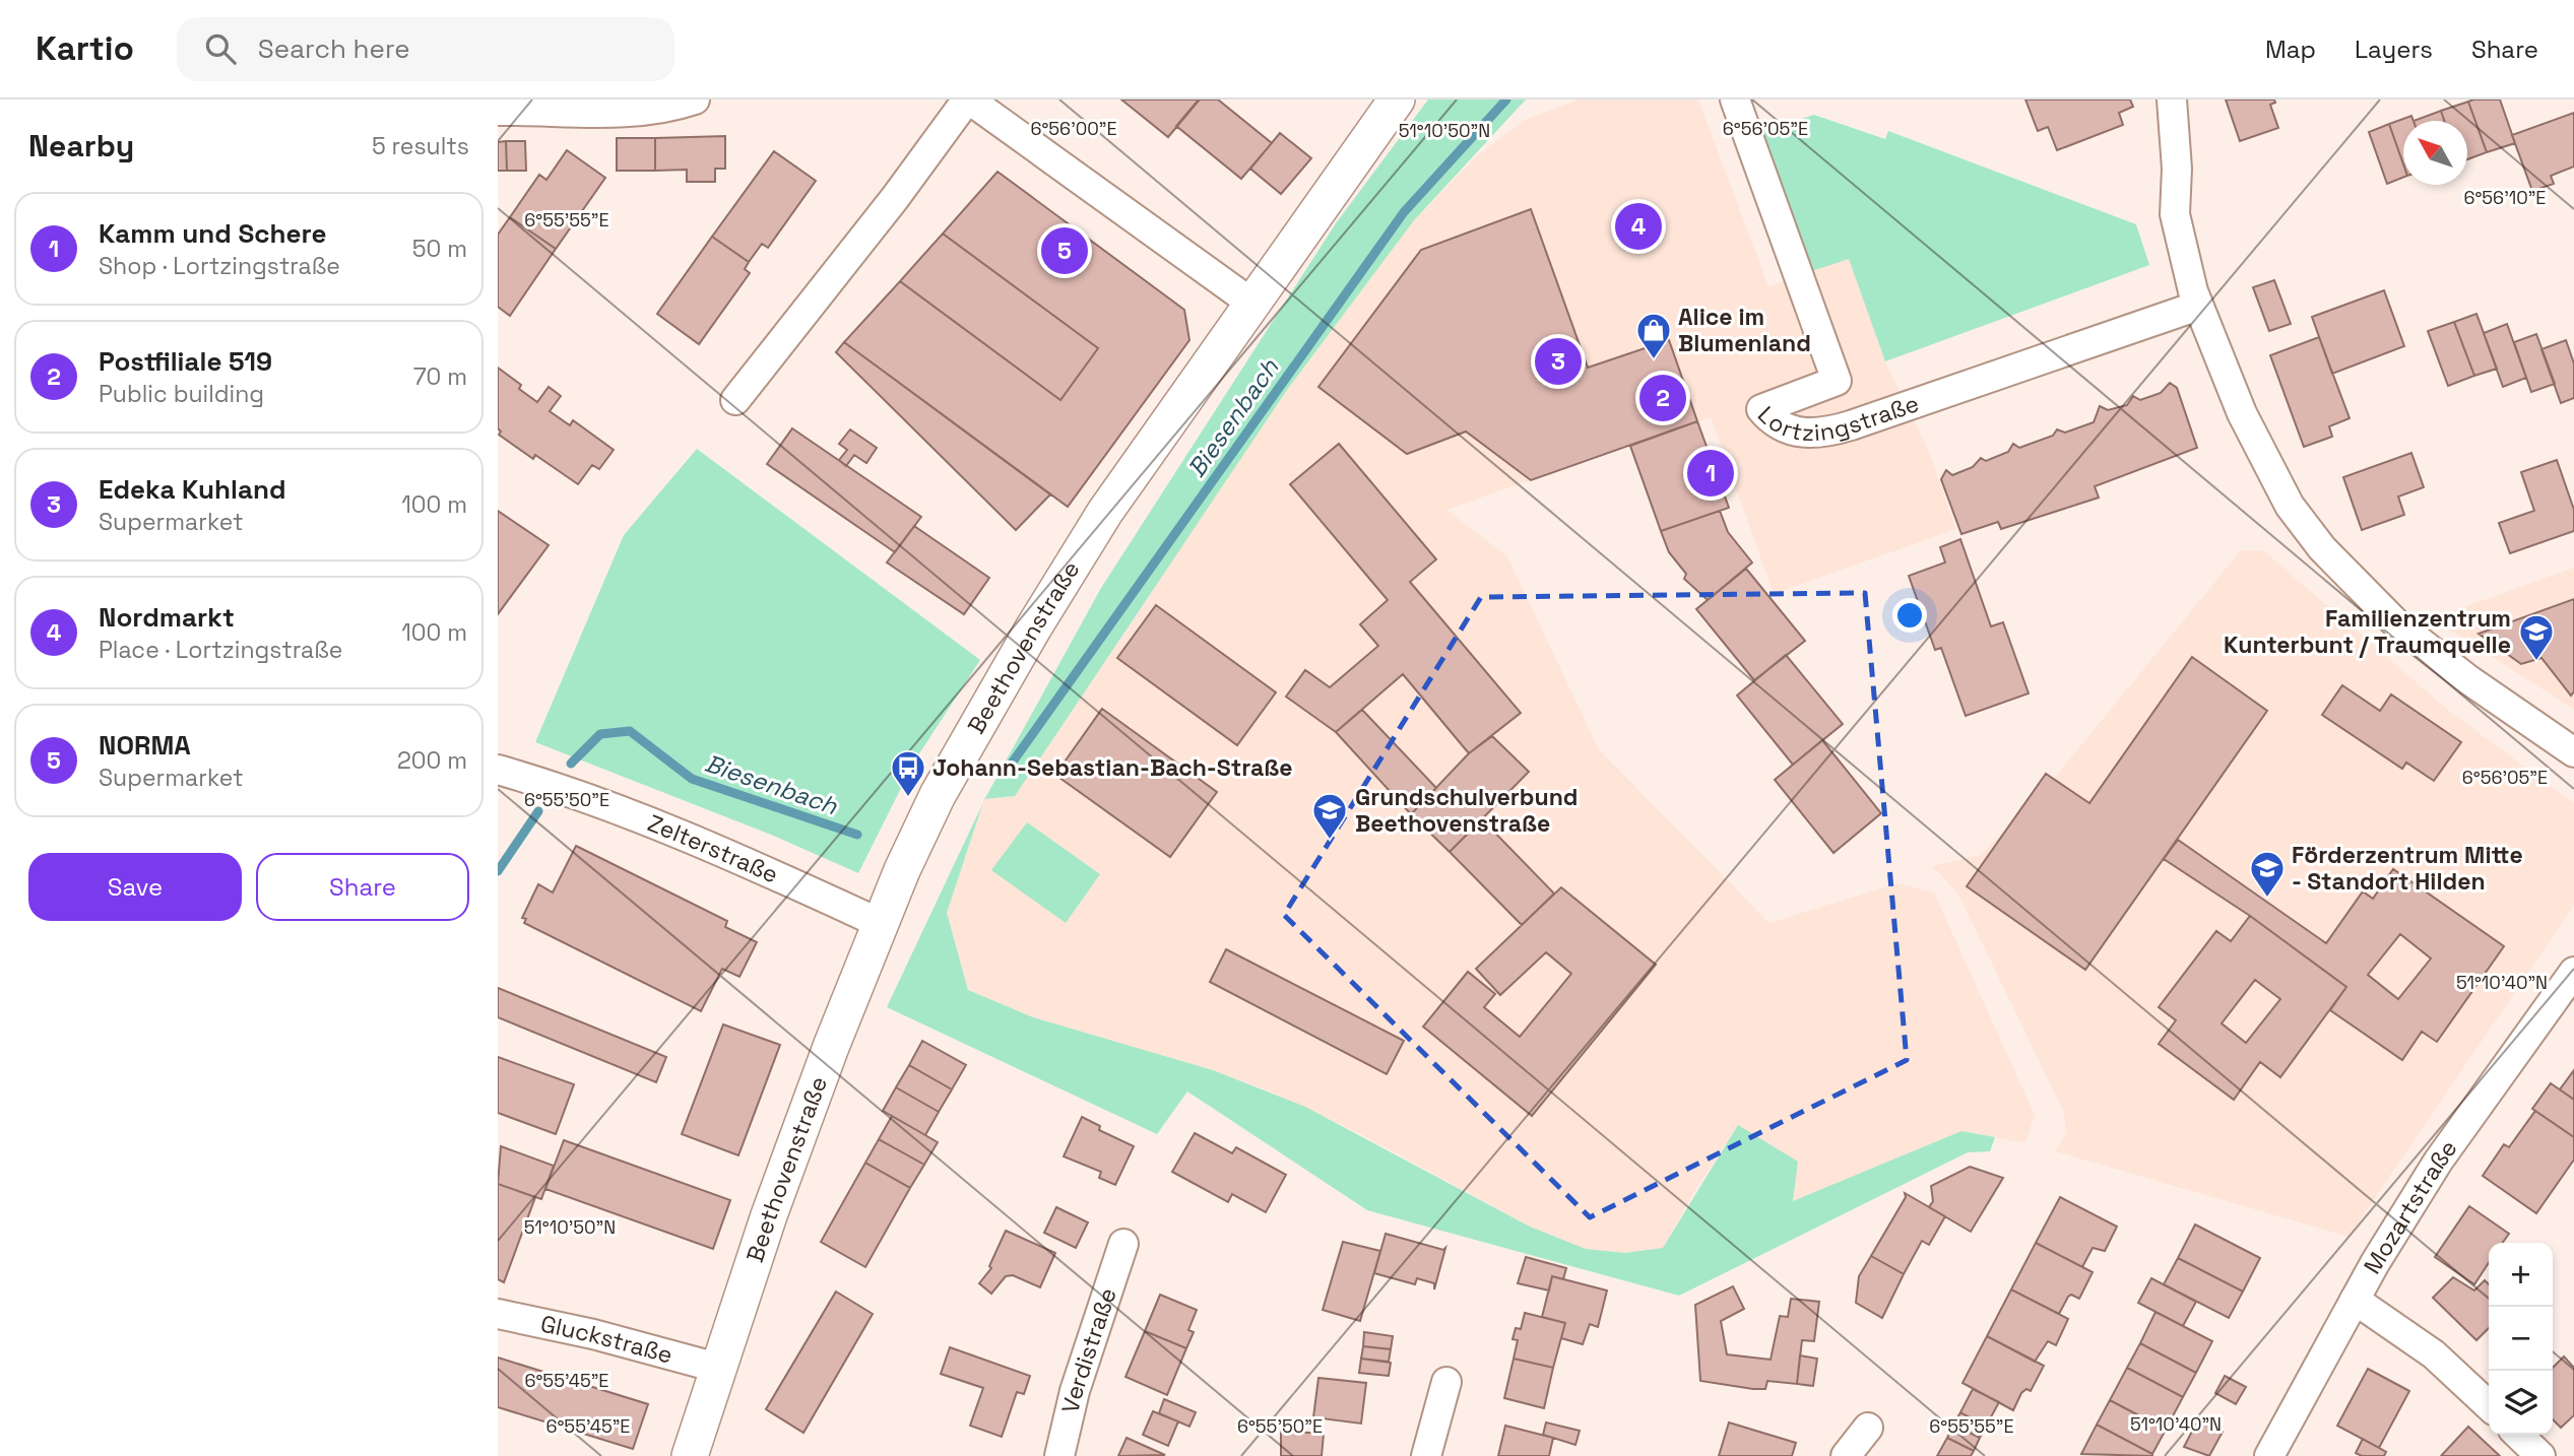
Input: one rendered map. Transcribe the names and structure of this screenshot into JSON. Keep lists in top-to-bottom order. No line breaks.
{"streets":{"street":["Lortzingstraße","Beethovenstraße","Zelterstraße","Mozartstraße","Gluckstraße","Verdistraße"]},"crossings":[["Beethovenstraße","Zelterstraße"],["Beethovenstraße","Gluckstraße"]],"water":["Biesenbach"],"places":{"shop":["Alice im Blumenland"],"school or university":["Familienzentrum Kunterbunt / Traumquelle","Grundschulverbund Beethovenstraße","Förderzentrum Mitte - Standort Hilden"],"bus stop":["Johann-Sebastian-Bach-Straße"]},"north":"top left","page":{"header":"Kartio","search":"Search here","nav":["Map","Layers","Share"],"heading":["Nearby","5 results"],"list":[{"mark":"1","name":"Kamm und Schere","note":"Shop · Lortzingstraße","value":"50 m"},{"mark":"2","name":"Postfiliale 519","note":"Public building","value":"70 m"},{"mark":"3","name":"Edeka Kuhland","note":"Supermarket","value":"100 m"},{"mark":"4","name":"Nordmarkt","note":"Place · Lortzingstraße","value":"100 m"},{"mark":"5","name":"NORMA","note":"Supermarket","value":"200 m"}],"pins":["4","5","3","2","1"],"buttons":["Save","Share"],"map_buttons":["+","−"]},"coordinates":["6°56'00\"E","6°56'05\"E","51°10'50\"N","6°56'10\"E","6°55'55\"E","6°55'50\"E","51°10'40\"N","6°55'45\"E"]}
